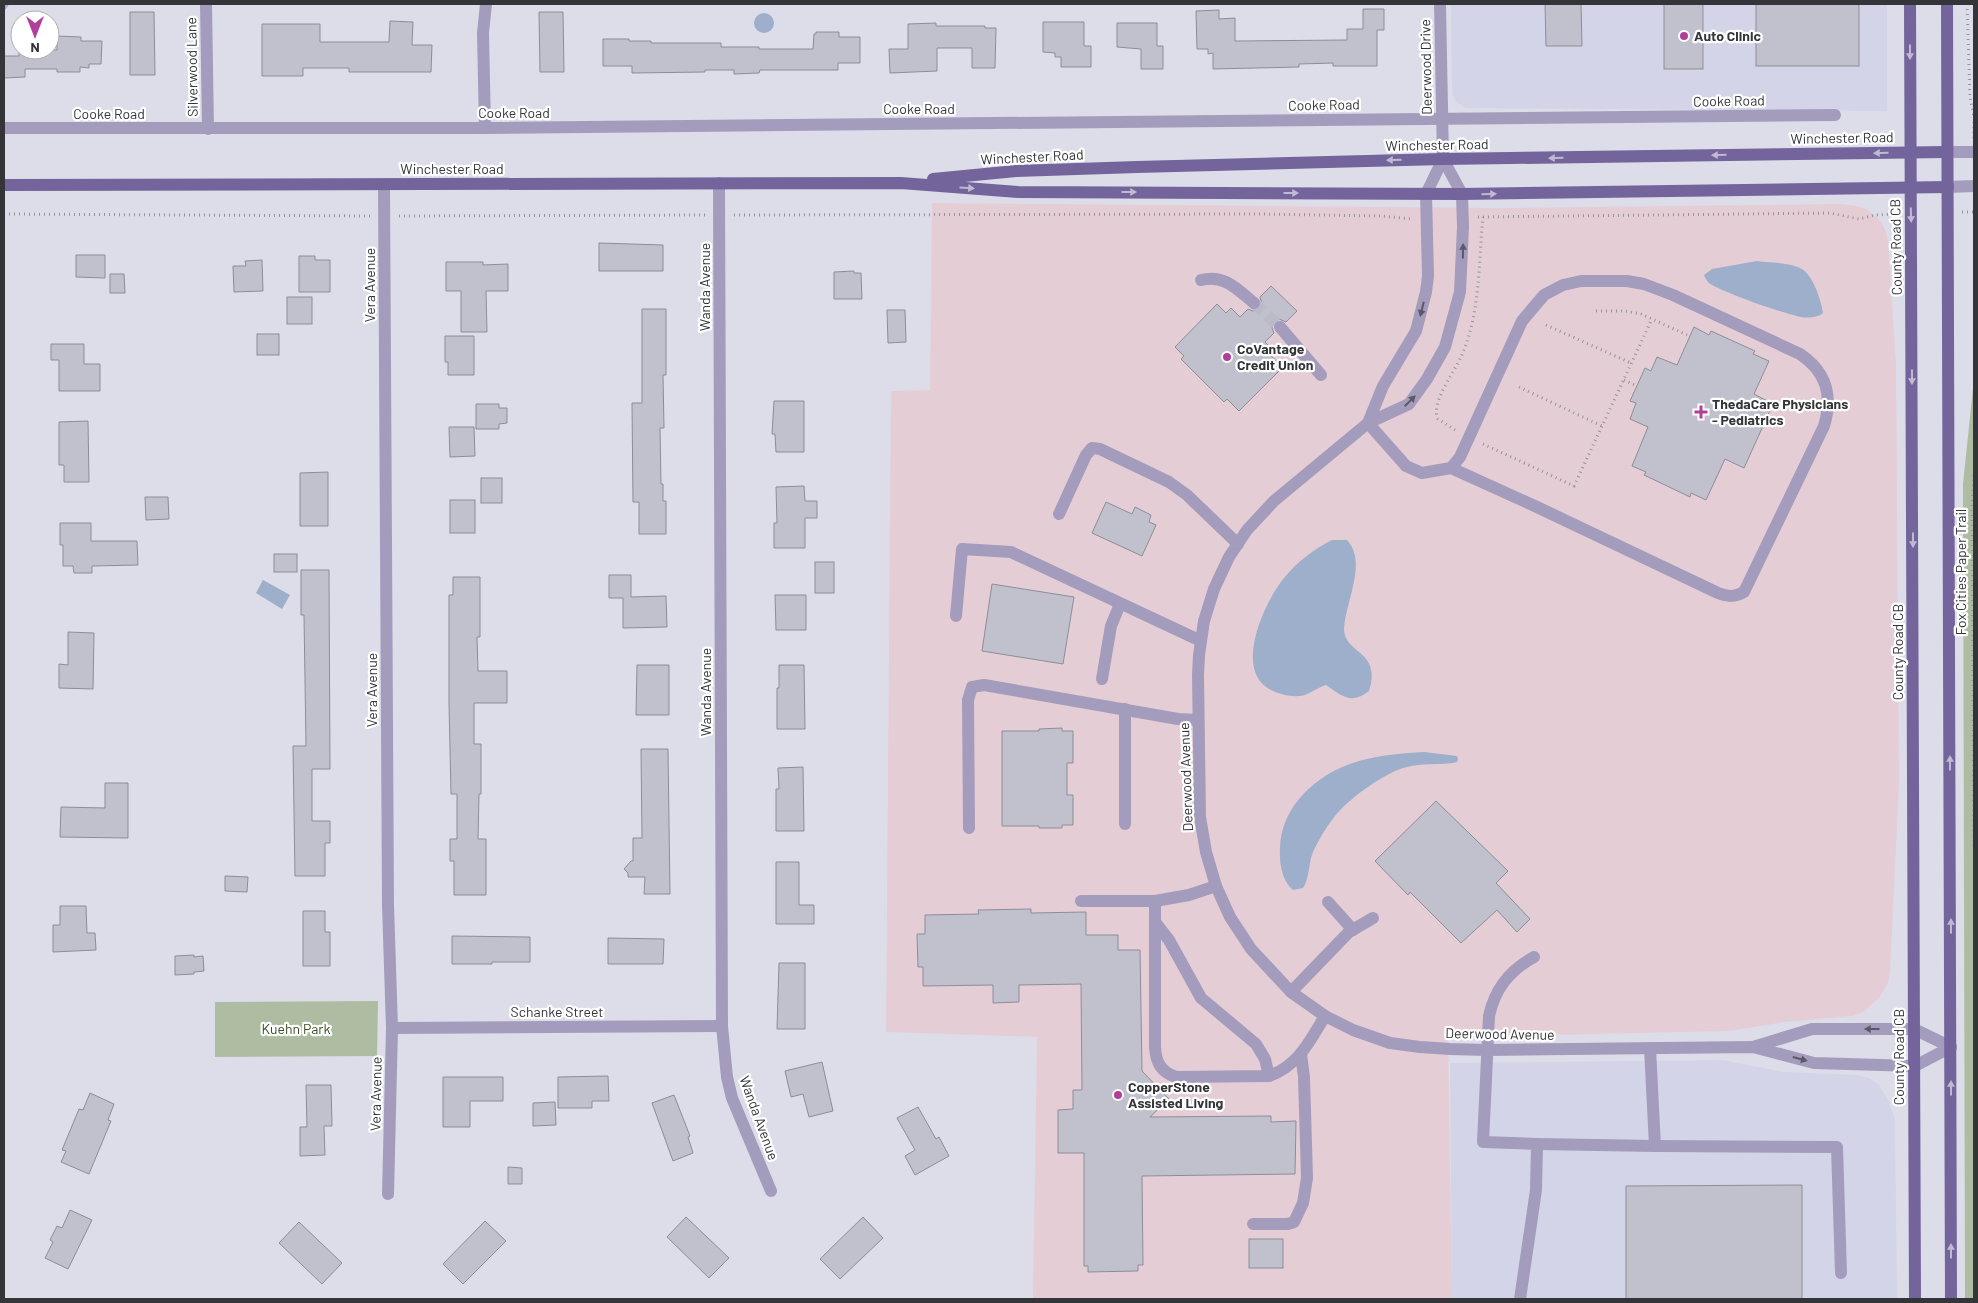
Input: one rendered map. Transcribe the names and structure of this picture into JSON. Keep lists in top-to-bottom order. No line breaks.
{"streets":{"main road":["Winchester Road","County Road CB"],"street":["Silverwood Lane","Deerwood Drive","Cooke Road","Vera Avenue","Wanda Avenue","Deerwood Avenue","Schanke Street"],"path":["Fox Cities Paper Trail"]},"crossings":[["Silverwood Lane","Cooke Road"],["Deerwood Drive","Cooke Road"],["Deerwood Drive","Winchester Road"],["Deerwood Drive","Deerwood Avenue"],["Winchester Road","County Road CB"],["Winchester Road","Vera Avenue"],["Winchester Road","Wanda Avenue"],["Winchester Road","Deerwood Avenue"],["County Road CB","Deerwood Avenue"],["Vera Avenue","Schanke Street"],["Wanda Avenue","Schanke Street"]],"parks":["Kuehn Park"],"places":{"other":["Auto Clinic","CoVantage Credit Union","CopperStone Assisted Living"],"health":["ThedaCare Physicians - Pediatrics"]},"north":"bottom"}
